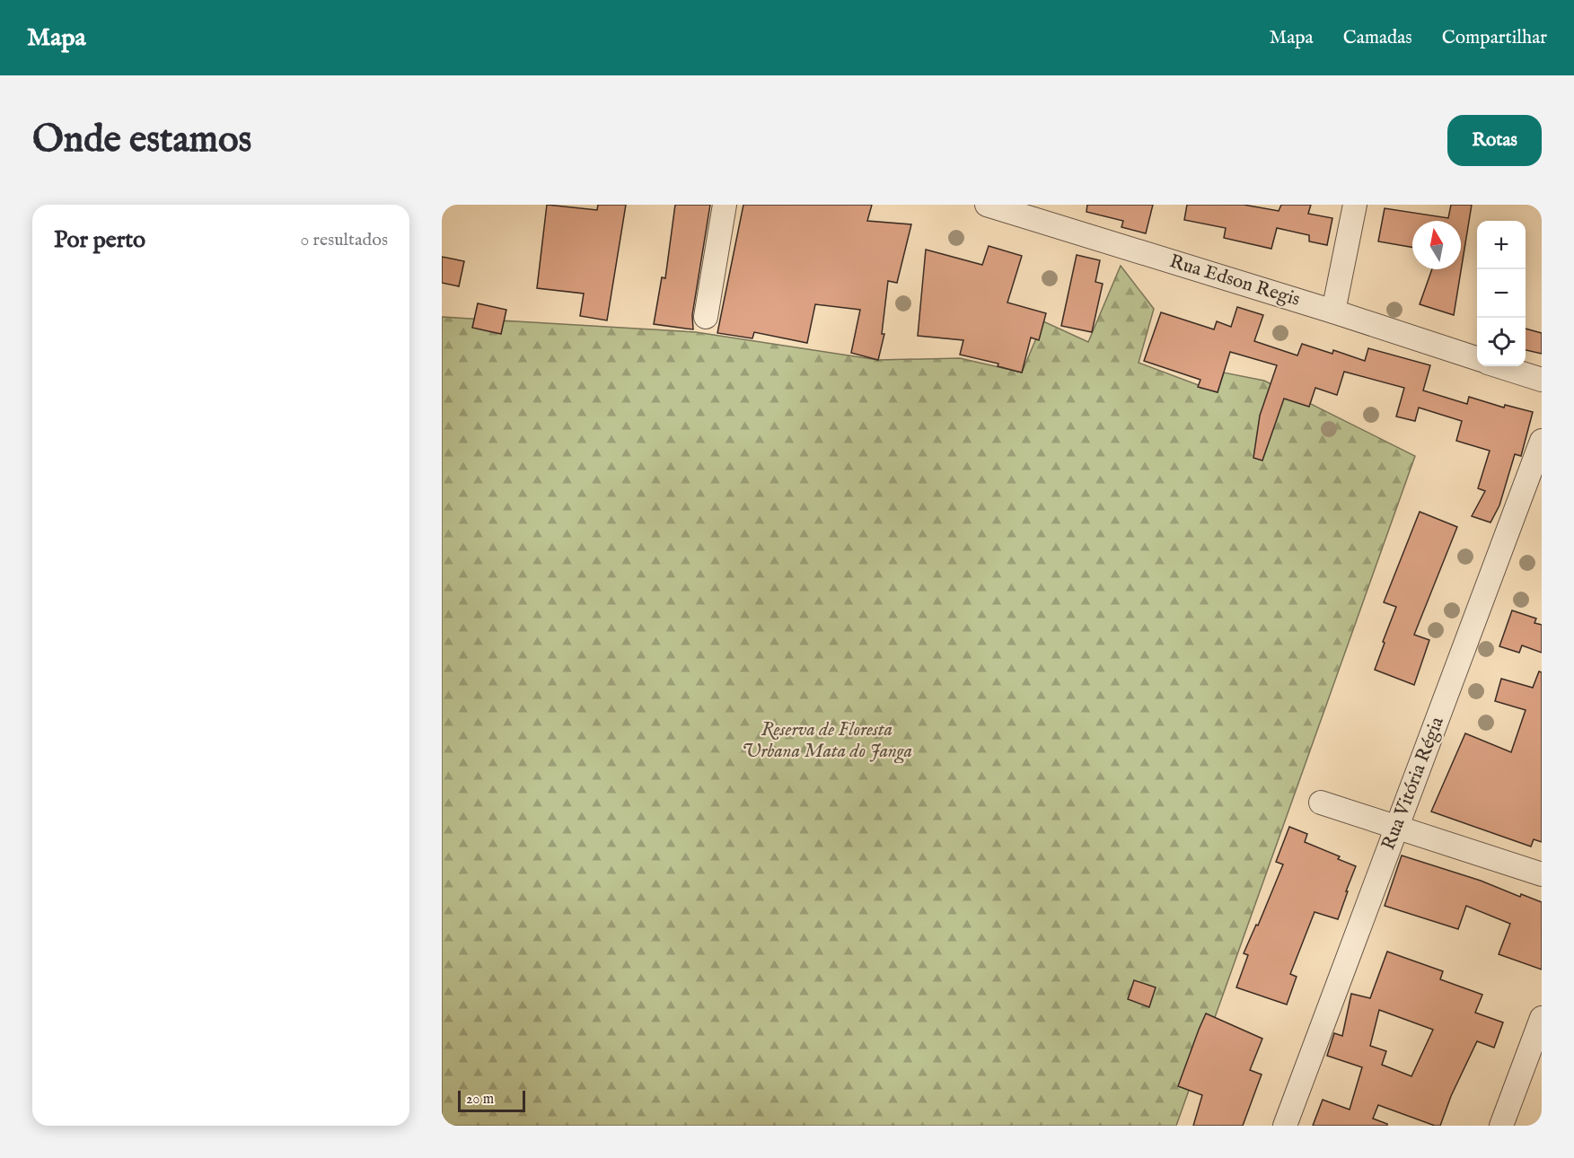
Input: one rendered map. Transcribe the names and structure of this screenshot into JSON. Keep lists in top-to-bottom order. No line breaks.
{"streets":{"street":["Rua Edson Regis","Rua Vitória Régia"]},"parks":["Reserva de Floresta Urbana Mata do Janga"],"scale_bar":"20 m","north":"top","page":{"header":"Mapa","nav":["Mapa","Camadas","Compartilhar"],"buttons":"Rotas","title":"Onde estamos","heading":["Por perto","0 resultados"],"map_buttons":["+","−"],"scale":"20 m"}}
